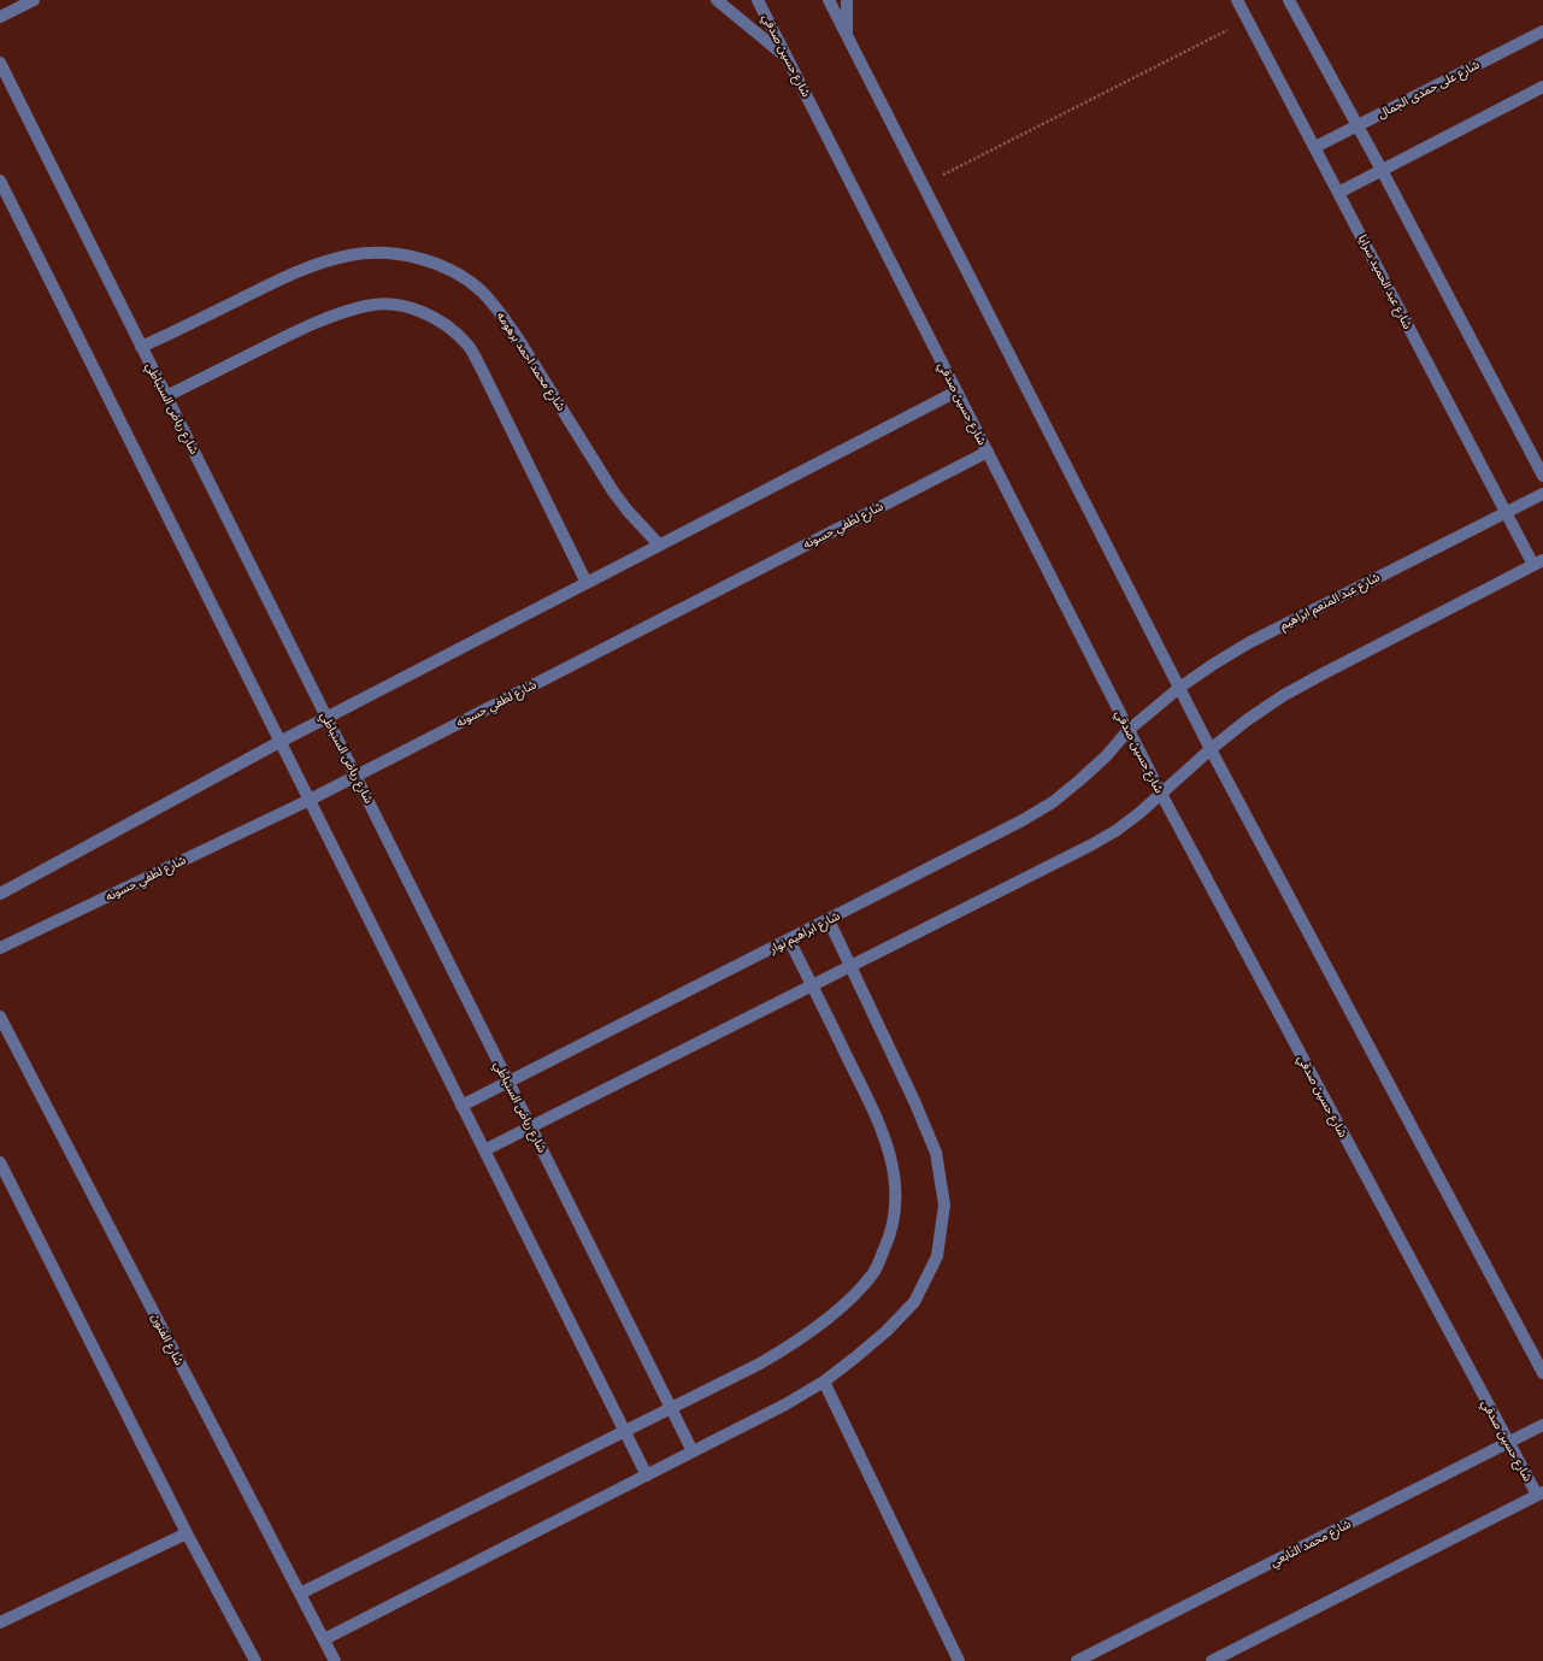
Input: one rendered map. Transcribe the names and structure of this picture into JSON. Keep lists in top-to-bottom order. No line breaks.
{"streets":{"street":["شارع حسين صدقي","شارع على حمدى الجمال","شارع عبد الحميد سرايا","شارع محمد احمد برهومه","شارع رياض السنباطي","شارع لطفي حسونه","شارع عبد المنعم ابراهيم","شارع ابراهيم نوار","شارع الفنون","شارع محمد التابعي"]},"crossings":[["شارع حسين صدقي","شارع لطفي حسونه"],["شارع حسين صدقي","شارع عبد المنعم ابراهيم"],["شارع حسين صدقي","شارع ابراهيم نوار"],["شارع حسين صدقي","شارع محمد التابعي"],["شارع على حمدى الجمال","شارع عبد الحميد سرايا"],["شارع عبد الحميد سرايا","شارع عبد المنعم ابراهيم"],["شارع محمد احمد برهومه","شارع رياض السنباطي"],["شارع رياض السنباطي","شارع لطفي حسونه"],["شارع رياض السنباطي","شارع ابراهيم نوار"],["شارع عبد المنعم ابراهيم","شارع ابراهيم نوار"]]}
